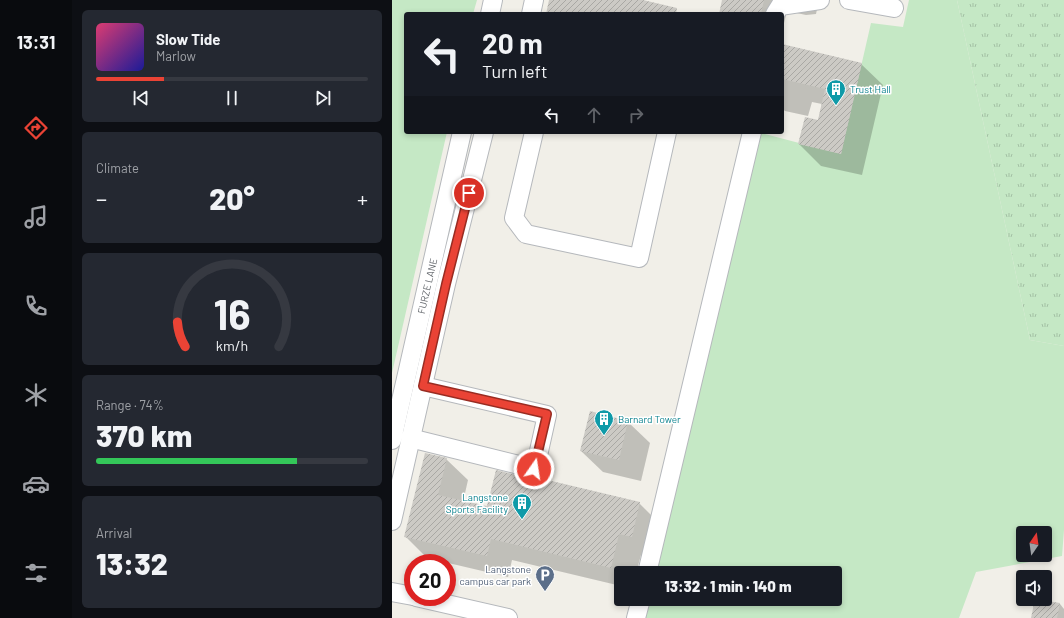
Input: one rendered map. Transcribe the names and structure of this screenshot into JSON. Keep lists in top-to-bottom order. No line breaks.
{"streets":{"lane":["FURZE LANE"]},"places":{"building":["Trust Hall","Barnard Tower","Langstone Sports Facility"],"parking":["Langstone campus car park"]},"north":"top","page":{"tabs":"13:31","turn":["20 m","Turn left"],"song":["Slow Tide","Marlow"],"tile":["Climate",["Range · 74%","370 km"],["Arrival","13:32"]],"heat":["−","20°","+"],"limit":"20","trip":"13:32 · 1 min · 140 m","gauge":["16","km/h"]}}
